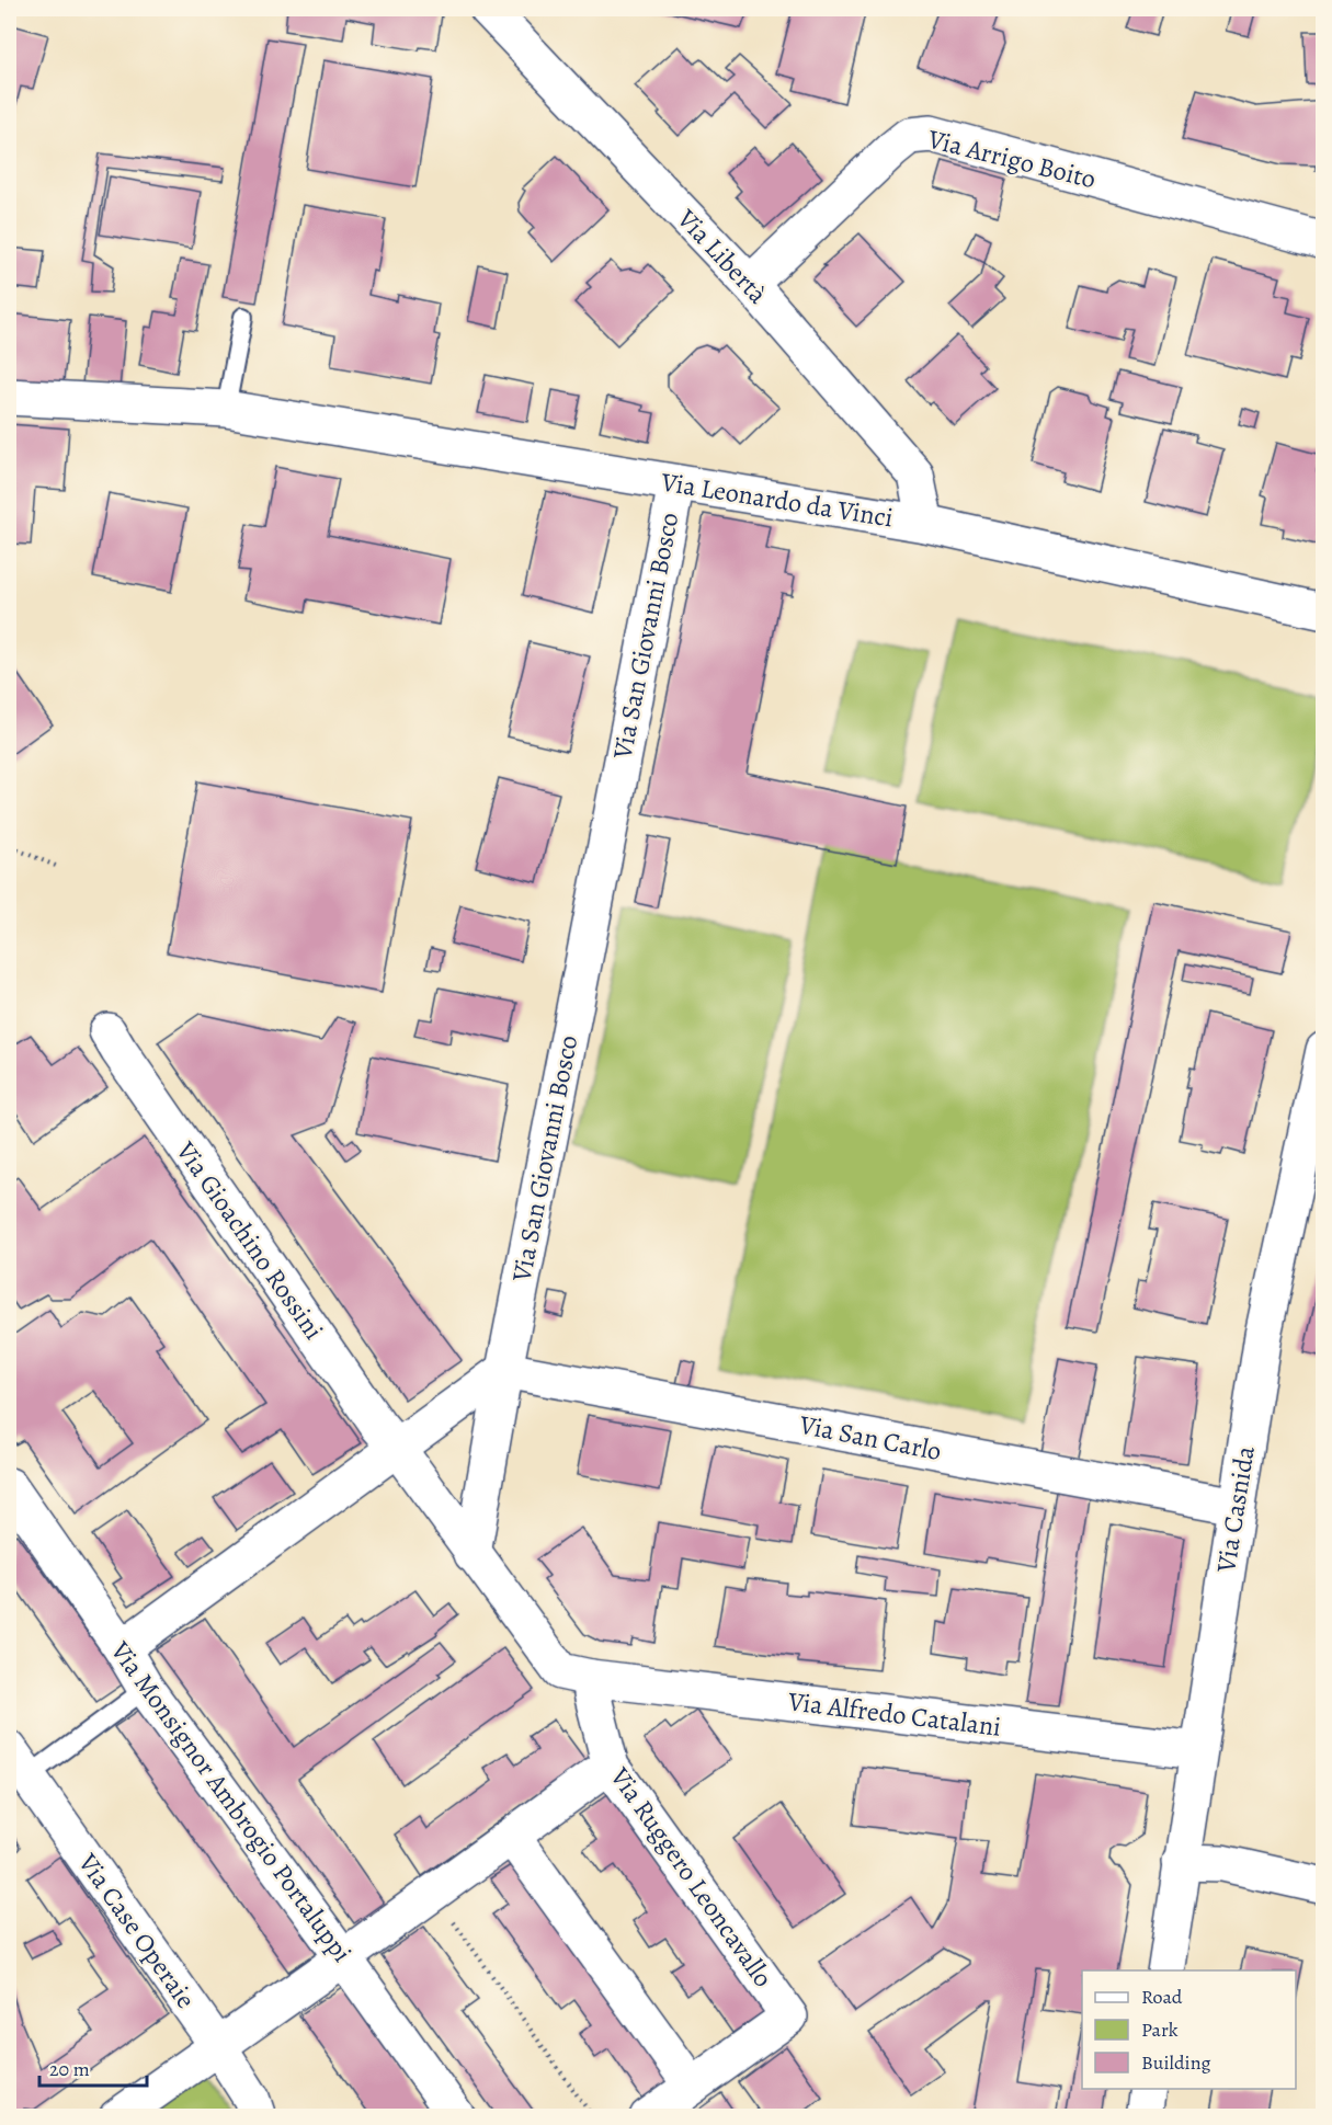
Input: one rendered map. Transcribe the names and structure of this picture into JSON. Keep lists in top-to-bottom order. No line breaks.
{"streets":{"street":["Via Arrigo Boito","Via Libertà","Via Leonardo da Vinci","Via San Giovanni Bosco","Via Gioachino Rossini","Via San Carlo","Via Casnida","Via Alfredo Catalani","Via Monsignor Ambrogio Portaluppi","Via Ruggero Leoncavallo","Via Case Operaie"]},"crossings":[["Via Arrigo Boito","Via Libertà"],["Via Libertà","Via Leonardo da Vinci"],["Via Leonardo da Vinci","Via San Giovanni Bosco"],["Via San Giovanni Bosco","Via San Carlo"],["Via San Carlo","Via Casnida"],["Via Casnida","Via Alfredo Catalani"],["Via Alfredo Catalani","Via Ruggero Leoncavallo"]],"legend":["Road","Park","Building"],"scale_bar":"20 m"}
